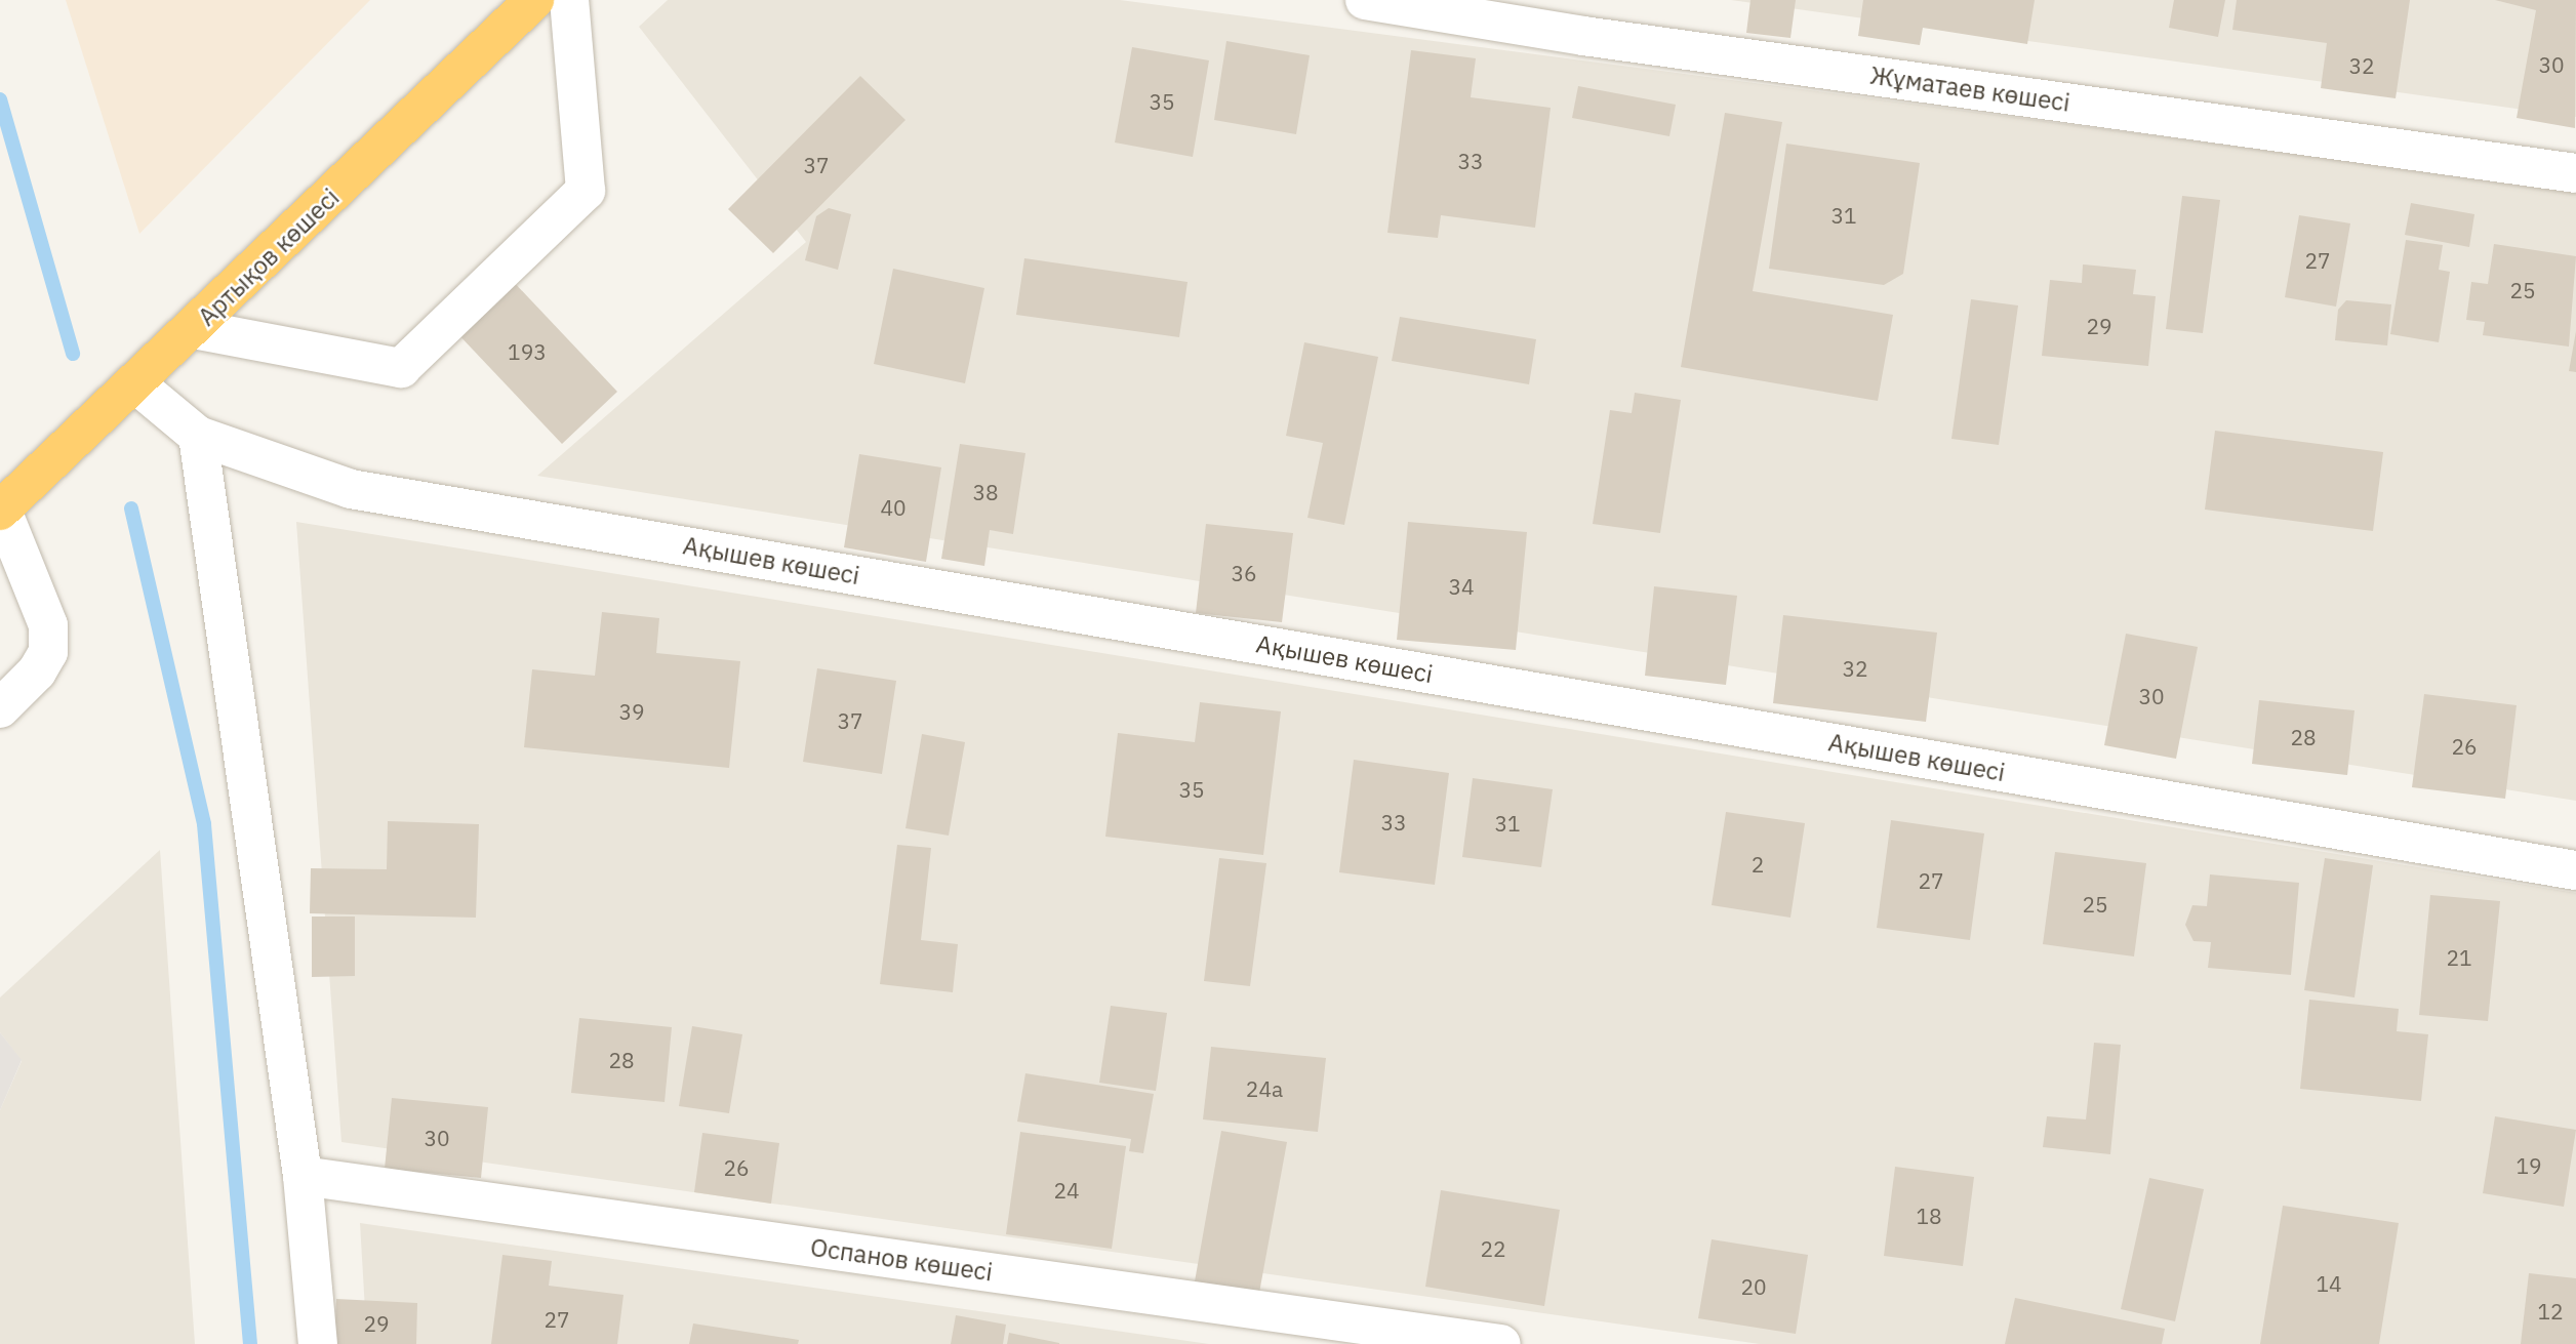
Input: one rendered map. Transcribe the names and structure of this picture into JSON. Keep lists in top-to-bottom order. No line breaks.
{"streets":{"highway":["Артықов көшесі"],"street":["Жұматаев көшесі","Ақышев көшесі","Оспанов көшесі"]},"crossings":[["Артықов көшесі","Ақышев көшесі"]],"house_numbers":["30","32","35","33","37","31","27","25","29","193","38","40","36","34","32","30","39","37","28","26","35","33","31","2","27","25","21","28","24а","30","19","26","24","18","22","14","20","12","27","29"]}
